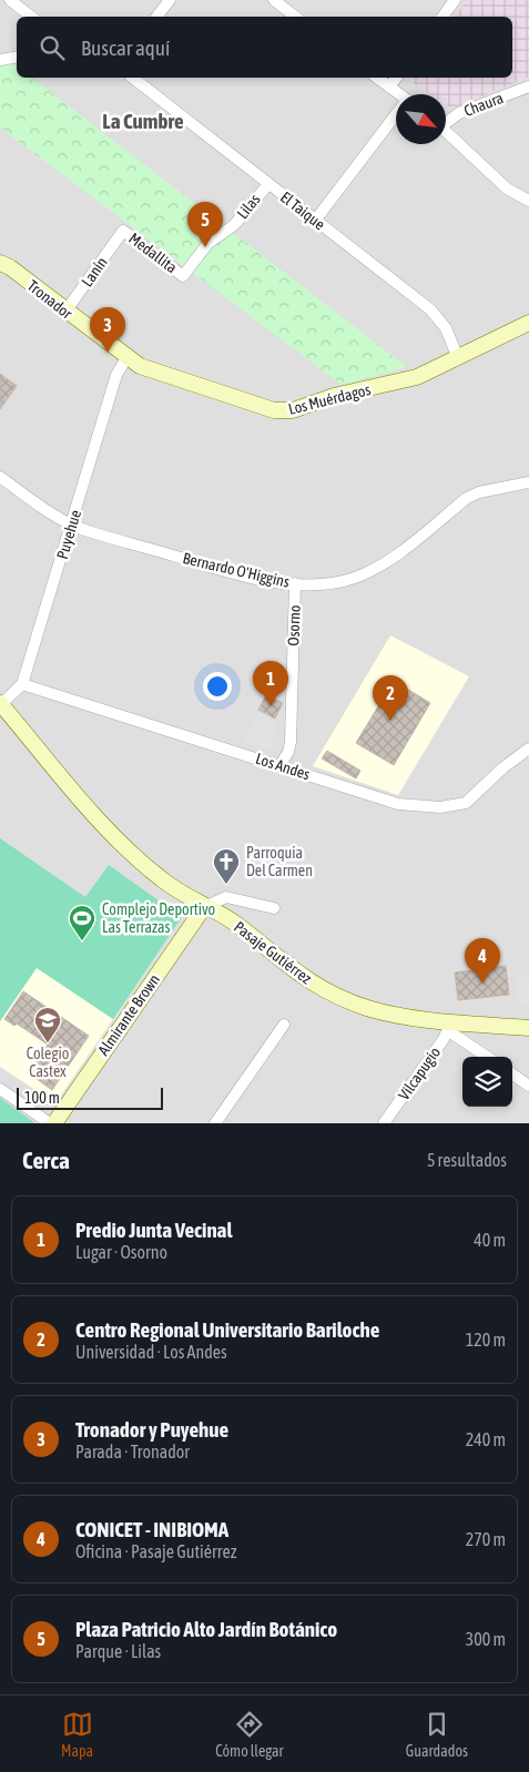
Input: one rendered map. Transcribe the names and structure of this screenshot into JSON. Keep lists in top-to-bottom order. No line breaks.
{"streets":{"street":["Chaura","Lilas","El Taique","Medallita","Lanín","Tronador","Los Muérdagos","Puyehue","Bernardo O'Higgins","Osorno","Los Andes","Pasaje Gutiérrez","Almirante Brown","Vilcapugio"]},"crossings":[["Lilas","El Taique"],["Lilas","Medallita"],["El Taique","Los Muérdagos"],["Medallita","Lanín"],["Lanín","Tronador"],["Tronador","Los Muérdagos"],["Tronador","Puyehue"],["Los Muérdagos","Puyehue"],["Puyehue","Bernardo O'Higgins"],["Puyehue","Los Andes"],["Puyehue","Pasaje Gutiérrez"],["Bernardo O'Higgins","Osorno"],["Osorno","Los Andes"],["Pasaje Gutiérrez","Almirante Brown"],["Pasaje Gutiérrez","Vilcapugio"]],"districts":["La Cumbre"],"places":{"church":["Parroquia Del Carmen"],"sports":["Complejo Deportivo Las Terrazas"],"school or university":["Colegio Castex"]},"scale_bar":"100 m","north":"bottom right","page":{"search":"Buscar aquí","pins":["5","3","1","2","4"],"scale":"100 m","heading":["Cerca","5 resultados"],"list":[{"mark":"1","name":"Predio Junta Vecinal","note":"Lugar · Osorno","value":"40 m"},{"mark":"2","name":"Centro Regional Universitario Bariloche","note":"Universidad · Los Andes","value":"120 m"},{"mark":"3","name":"Tronador y Puyehue","note":"Parada · Tronador","value":"240 m"},{"mark":"4","name":"CONICET - INIBIOMA","note":"Oficina · Pasaje Gutiérrez","value":"270 m"},{"mark":"5","name":"Plaza Patricio Alto Jardín Botánico","note":"Parque · Lilas","value":"300 m"}],"nav":["Mapa","Cómo llegar","Guardados"]}}
